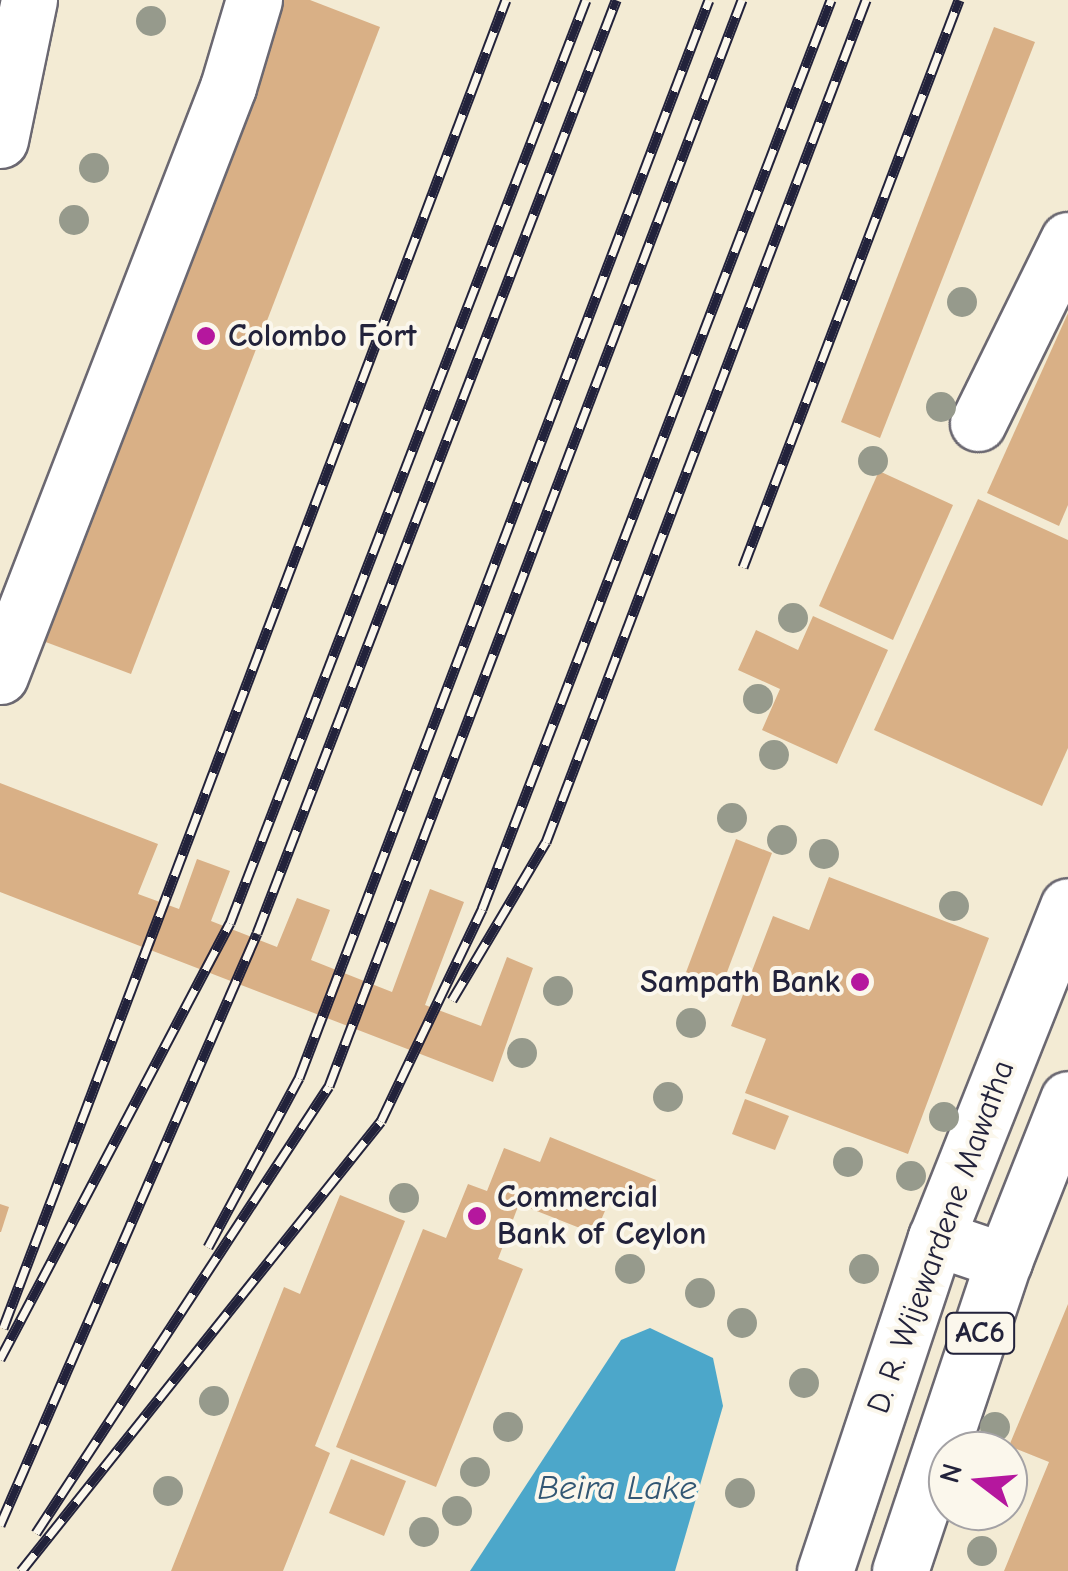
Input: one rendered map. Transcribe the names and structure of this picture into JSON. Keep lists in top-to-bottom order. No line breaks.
{"streets":{"main road":["D. R. Wijewardene Mawatha","AC6"]},"water":["Beira Lake"],"places":["Colombo Fort","Sampath Bank","Commercial Bank of Ceylon"],"north":"left"}
